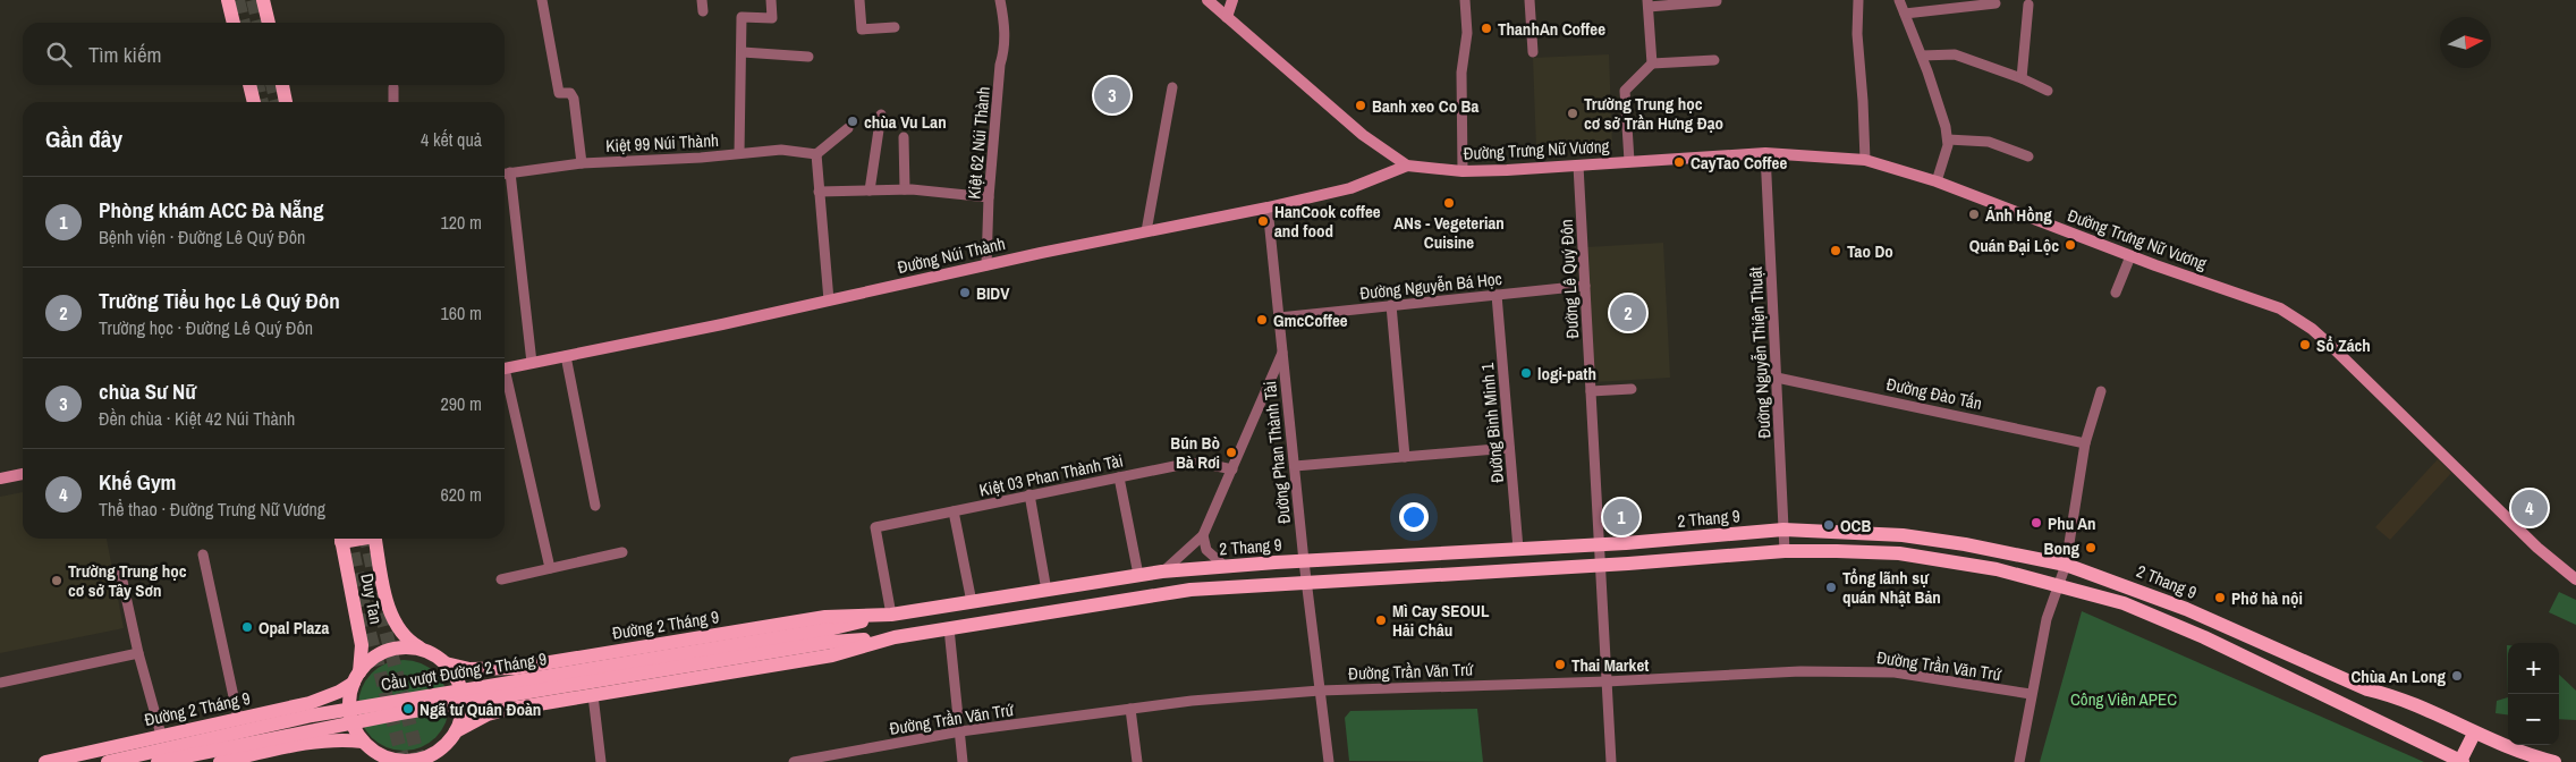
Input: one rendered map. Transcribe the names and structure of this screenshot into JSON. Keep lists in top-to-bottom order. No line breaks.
{"streets":{"main road":["Đường Trưng Nữ Vương","Đường Núi Thành","2 Thang 9","Duy Tan","Đường 2 Tháng 9","Cầu vượt Đường 2 Tháng 9"],"street":["Kiệt 99 Núi Thành","Kiệt 62 Núi Thành","Đường Lê Quý Đôn","Đường Nguyễn Bá Học","Đường Nguyễn Thiện Thuật","Đường Đào Tấn","Đường Bình Minh 1","Đường Phan Thành Tài","Kiệt 03 Phan Thành Tài","Đường Trần Văn Trứ"]},"crossings":[["Kiệt 62 Núi Thành","Đường Núi Thành"],["Đường Trưng Nữ Vương","Đường Núi Thành"],["Đường Trưng Nữ Vương","Đường Lê Quý Đôn"],["Đường Trưng Nữ Vương","Đường Nguyễn Thiện Thuật"],["Đường Núi Thành","Đường Phan Thành Tài"],["Đường Lê Quý Đôn","Đường Nguyễn Bá Học"],["Đường Lê Quý Đôn","2 Thang 9"],["Đường Lê Quý Đôn","Đường Trần Văn Trứ"],["Đường Nguyễn Bá Học","Đường Bình Minh 1"],["Đường Nguyễn Bá Học","Đường Phan Thành Tài"],["Đường Nguyễn Thiện Thuật","Đường Đào Tấn"],["Đường Nguyễn Thiện Thuật","2 Thang 9"],["Đường Bình Minh 1","2 Thang 9"],["Đường Phan Thành Tài","Kiệt 03 Phan Thành Tài"],["Đường Phan Thành Tài","2 Thang 9"],["Đường Phan Thành Tài","Đường Trần Văn Trứ"],["Kiệt 03 Phan Thành Tài","2 Thang 9"],["Kiệt 03 Phan Thành Tài","Đường 2 Tháng 9"],["2 Thang 9","Đường 2 Tháng 9"],["2 Thang 9","Cầu vượt Đường 2 Tháng 9"],["Duy Tan","Đường 2 Tháng 9"]],"parks":["Công Viên APEC"],"places":["ThanhAn Coffee","Banh xeo Co Ba","Trường Trung học cơ sở Trần Hưng Đạo","chùa Vu Lan","CayTao Coffee","ANs - Vegeterian Cuisine","Ánh Hồng","HanCook coffee and food","Quán Đại Lộc","Tao Do","BIDV","GmcCoffee","Sổ Zách","logi-path","Bún Bò Bà Rơi","Phu An","OCB","Bong","Trường Trung học cơ sở Tây Sơn","Tổng lãnh sự quán Nhật Bản","Phở hà nội","Mì Cay SEOUL Hải Châu","Opal Plaza","Thai Market","Chùa An Long","Ngã tư Quân Đoàn"],"north":"right","page":{"search":"Tìm kiếm","pins":["3","2","4","1"],"heading":["Gần đây","4 kết quả"],"list":[{"mark":"1","name":"Phòng khám ACC Đà Nẵng","note":"Bệnh viện · Đường Lê Quý Đôn","value":"120 m"},{"mark":"2","name":"Trường Tiểu học Lê Quý Đôn","note":"Trường học · Đường Lê Quý Đôn","value":"160 m"},{"mark":"3","name":"chùa Sư Nữ","note":"Đền chùa · Kiệt 42 Núi Thành","value":"290 m"},{"mark":"4","name":"Khế Gym","note":"Thể thao · Đường Trưng Nữ Vương","value":"620 m"}],"map_buttons":["+","−"]}}
